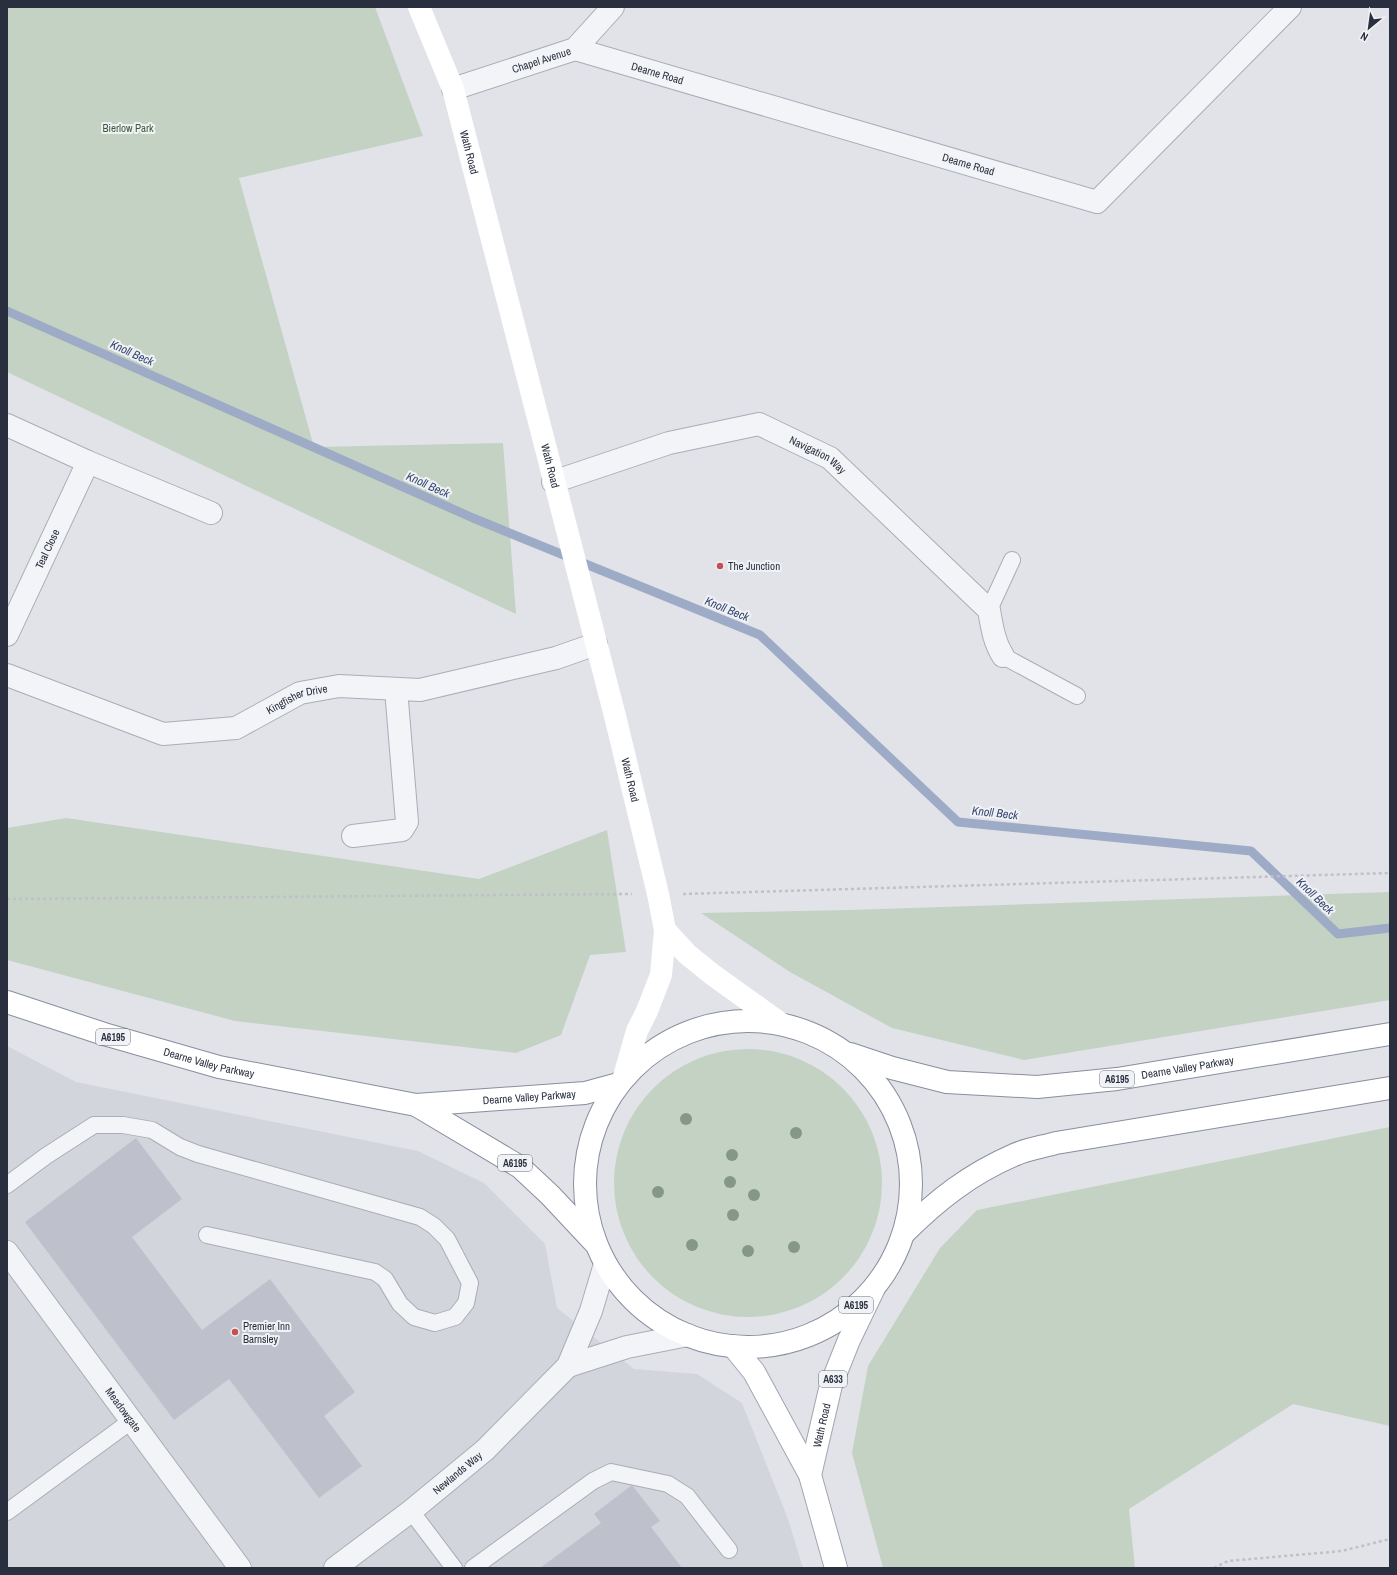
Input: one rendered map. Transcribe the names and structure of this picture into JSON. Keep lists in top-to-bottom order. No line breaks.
{"streets":{"main road":["Wath Road","A6195","Dearne Valley Parkway","A633"],"street":["Chapel Avenue","Dearne Road","Navigation Way","Teal Close","Kingfisher Drive","Meadowgate","Newlands Way"]},"crossings":[["Chapel Avenue","Dearne Road"],["Chapel Avenue","Wath Road"],["Wath Road","Navigation Way"],["Wath Road","Kingfisher Drive"],["Wath Road","A6195"],["Wath Road","Dearne Valley Parkway"],["A6195","Dearne Valley Parkway"]],"water":["Knoll Beck"],"parks":["Bierlow Park"],"places":["The Junction","Premier Inn Barnsley"],"north":"bottom left"}
